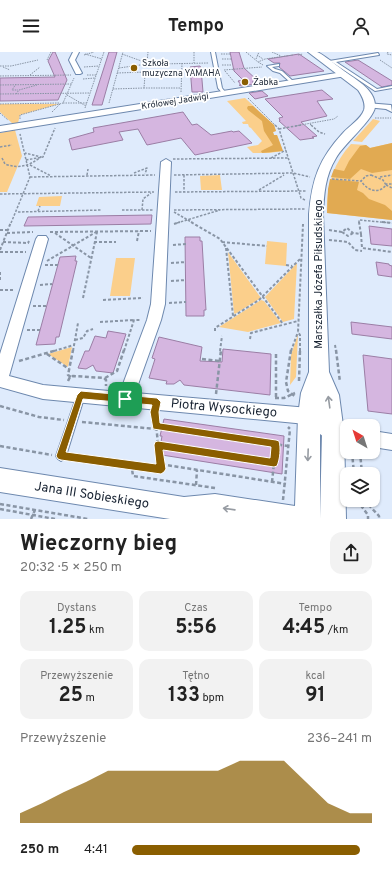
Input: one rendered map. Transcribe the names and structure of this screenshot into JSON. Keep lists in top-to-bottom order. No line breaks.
{"streets":{"street":["Królowej Jadwigi","Marszałka Józefa Piłsudskiego","Piotra Wysockiego","Jana III Sobieskiego"]},"crossings":[["Marszałka Józefa Piłsudskiego","Piotra Wysockiego"]],"places":["Szkoła muzyczna YAMAHA","Żabka"],"north":"top left","page":{"header":"Tempo","heading":["Wieczorny bieg","20:32 · 5 × 250 m"],"stats":[["Dystans","1.25 km"],["Czas","5:56"],["Tempo","4:45 /km"],["Przewyższenie","25 m"],["Tętno","133 bpm"],["kcal","91"]],"chart":["Przewyższenie","236–241 m"],"list":[{"name":"250 m","note":"4:41"}]}}
